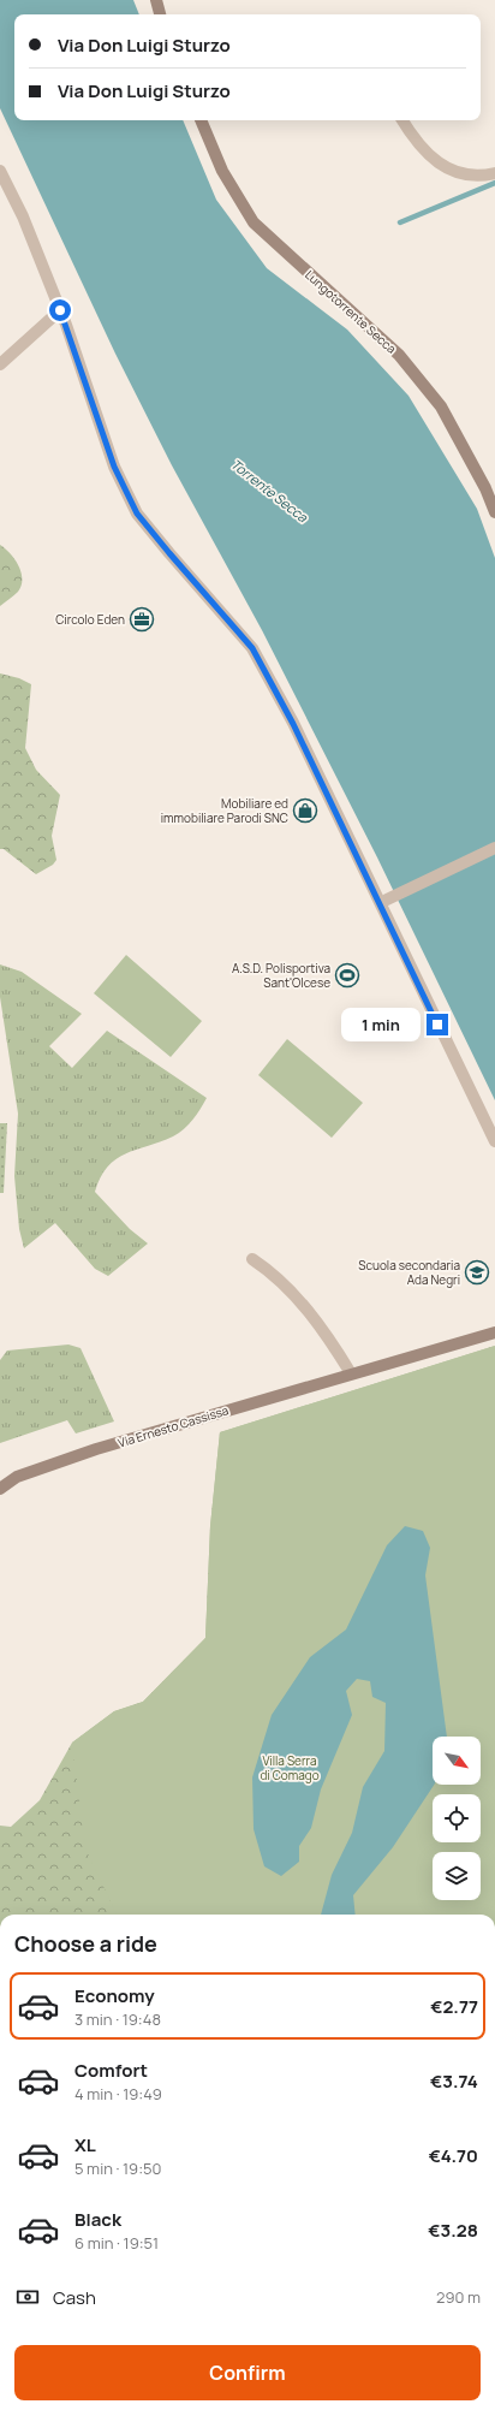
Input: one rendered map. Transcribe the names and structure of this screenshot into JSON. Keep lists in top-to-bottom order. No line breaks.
{"streets":{"main road":["Lungotorrente Secca","Via Ernesto Cassissa"]},"water":["Torrente Secca"],"parks":["Villa Serra di Comago"],"places":{"office":["Circolo Eden"],"shop":["Mobiliare ed immobiliare Parodi SNC"],"sports":["A.S.D. Polisportiva Sant'Olcese"],"school or university":["Scuola secondaria Ada Negri"]},"north":"bottom right","page":{"banner":["Via Don Luigi Sturzo","Via Don Luigi Sturzo"],"bubble":"1 min","heading":"Choose a ride","list":[{"name":"Economy","note":"3 min · 19:48","value":"€2.77"},{"name":"Comfort","note":"4 min · 19:49","value":"€3.74"},{"name":"XL","note":"5 min · 19:50","value":"€4.70"},{"name":"Black","note":"6 min · 19:51","value":"€3.28"}],"pay":["Cash","290 m"],"buttons":"Confirm"}}
